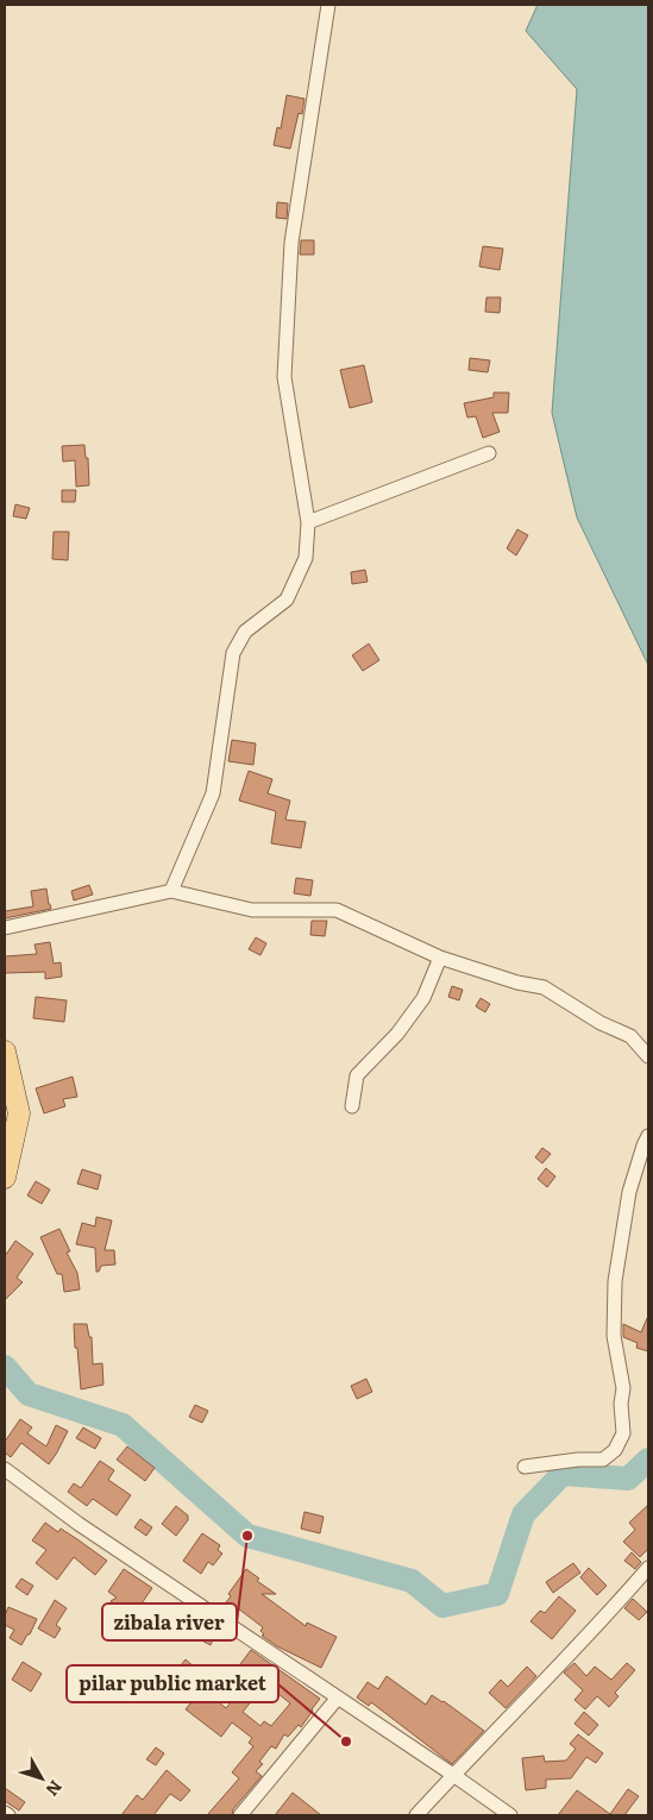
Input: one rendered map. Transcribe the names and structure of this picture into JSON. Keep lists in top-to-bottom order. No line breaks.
{"places":["zibala river","pilar public market"],"north":"bottom right"}
